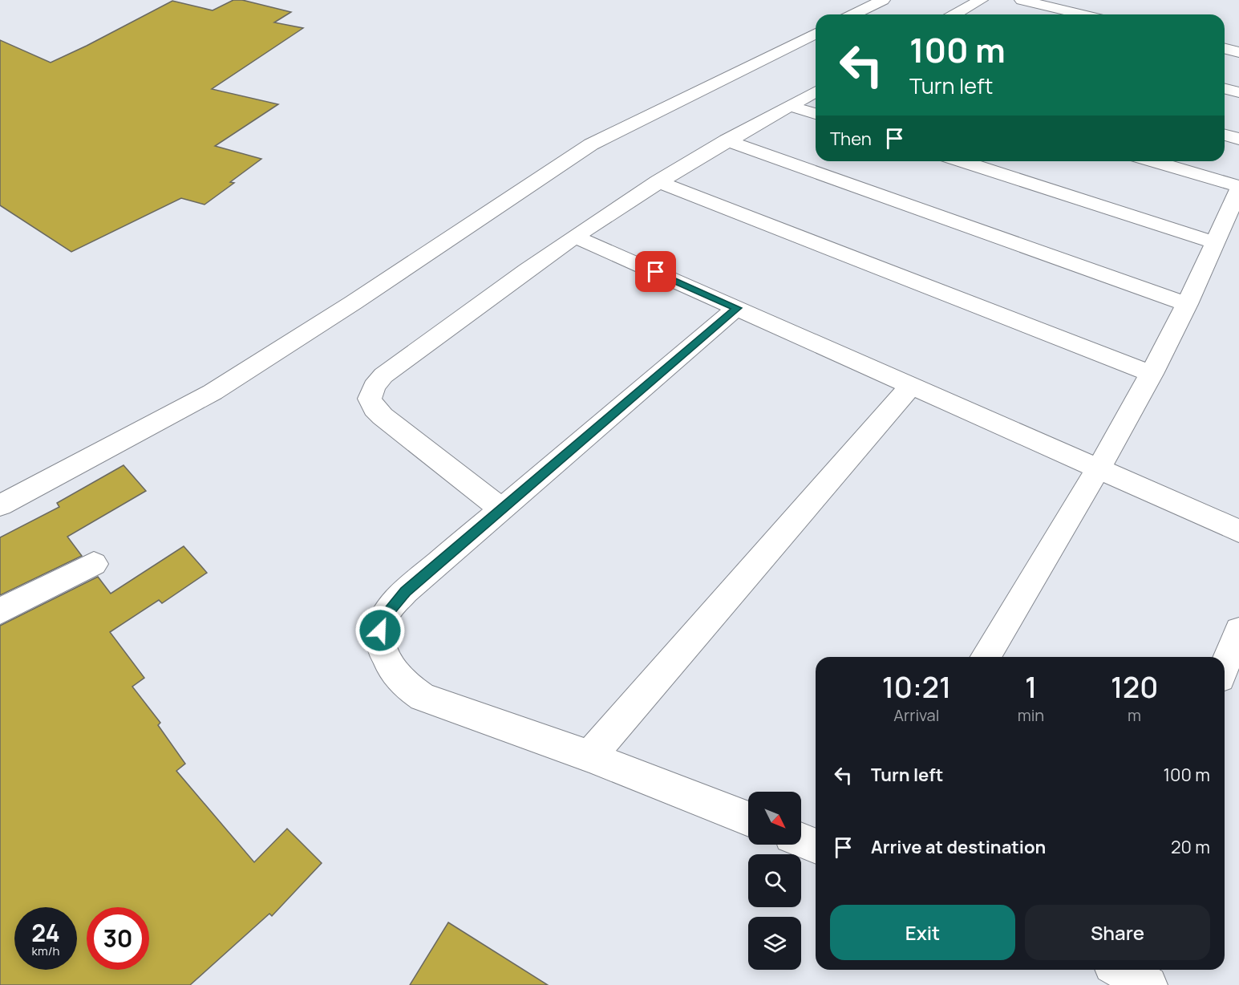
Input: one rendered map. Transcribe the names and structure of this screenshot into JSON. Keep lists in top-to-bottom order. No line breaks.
{"north":"bottom right","page":{"turn":["100 m","Turn left"],"then":"Then","eta":["10:21","Arrival","1","min","120","m"],"list":[{"name":"Turn left","value":"100 m"},{"name":"Arrive at destination","value":"20 m"}],"buttons":["Exit","Share"],"speed":"24 km/h","limit":"30"}}
